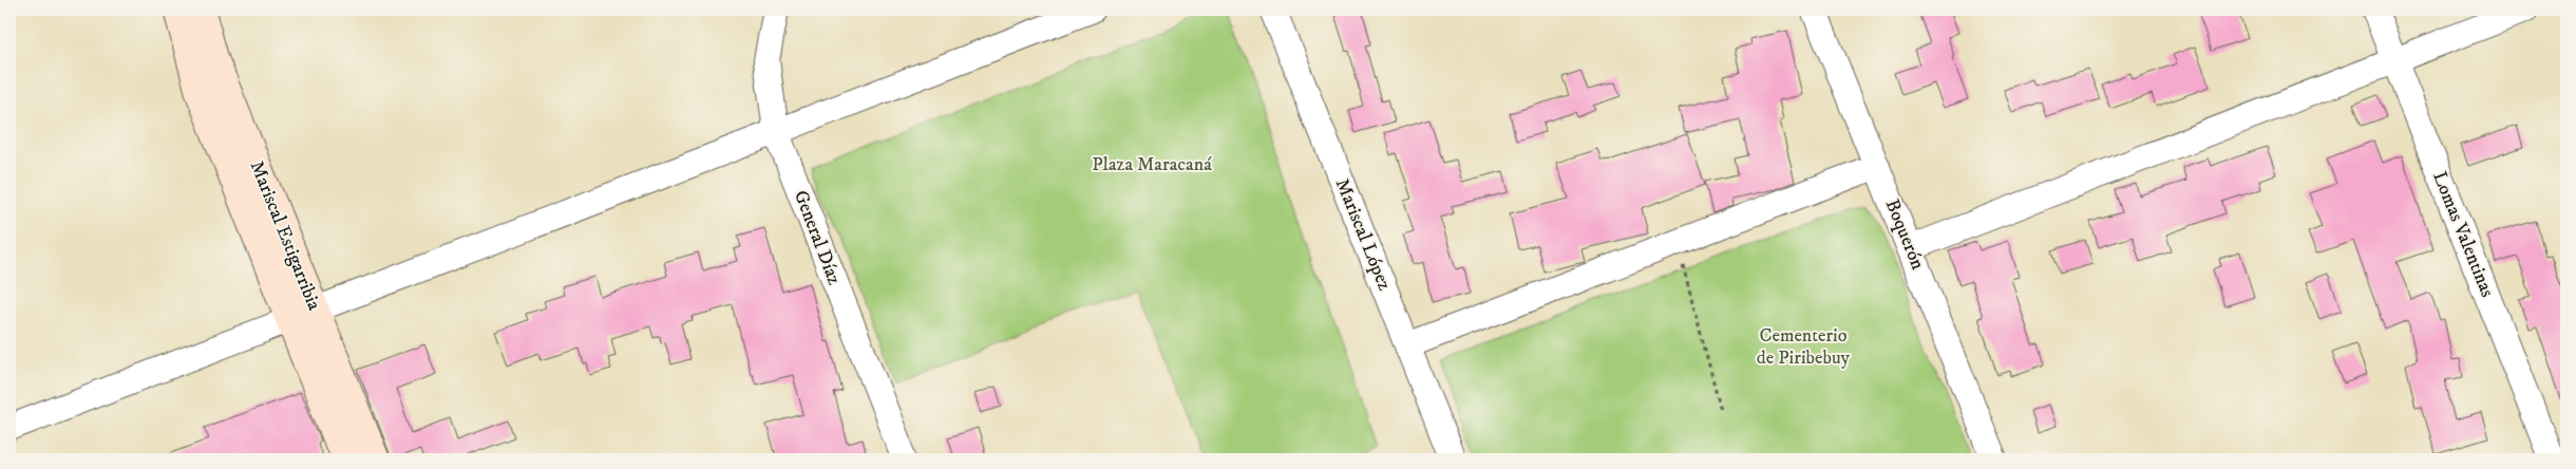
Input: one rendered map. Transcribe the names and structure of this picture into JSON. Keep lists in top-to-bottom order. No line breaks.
{"streets":{"street":["Mariscal López","Boquerón","Lomas Valentinas","Mariscal Estigarribia","General Díaz"]},"parks":["Plaza Maracaná","Cementerio de Piribebuy"]}
